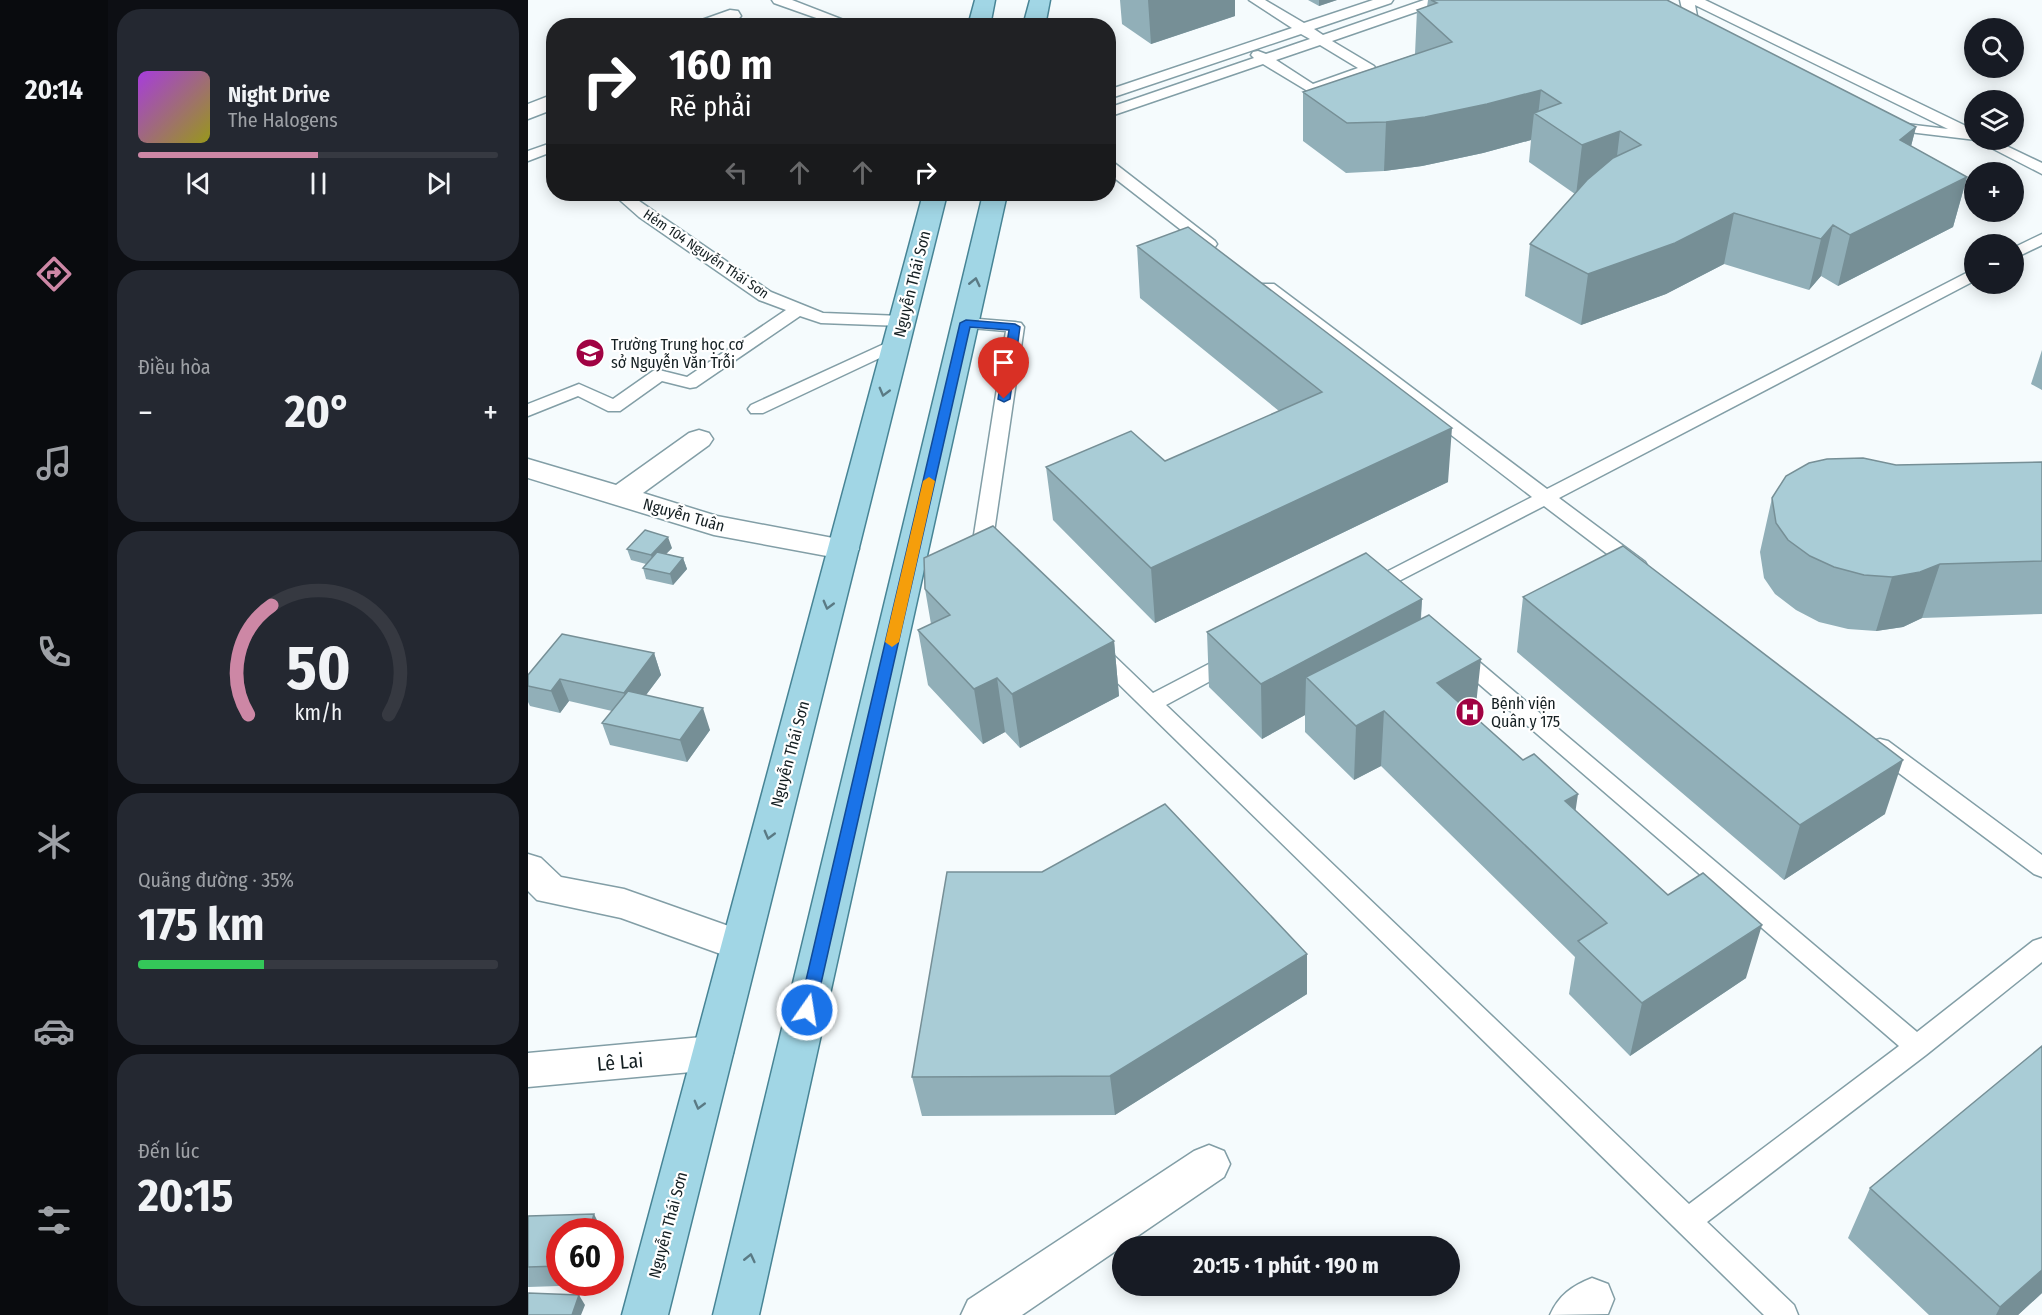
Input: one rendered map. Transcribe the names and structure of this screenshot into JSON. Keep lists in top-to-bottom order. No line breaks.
{"streets":{"main road":["Nguyễn Thái Sơn"],"street":["Nguyễn Tuân","Lê Lai"],"lane":["Hẻm 104 Nguyễn Thái Sơn"]},"crossings":[["Hẻm 104 Nguyễn Thái Sơn","Nguyễn Thái Sơn"],["Nguyễn Thái Sơn","Nguyễn Tuân"],["Nguyễn Thái Sơn","Lê Lai"]],"places":{"school or university":["Trường Trung học cơ sở Nguyễn Văn Trỗi"],"hospital":["Bệnh viện Quân y 175"]},"page":{"tabs":"20:14","map_buttons":["+","−"],"turn":["160 m","Rẽ phải"],"song":["Night Drive","The Halogens"],"tile":["Điều hòa",["Quãng đường · 35%","175 km"],["Đến lúc","20:15"]],"heat":["−","20°","+"],"limit":"60","trip":"20:15 · 1 phút · 190 m","gauge":["50","km/h"]}}
